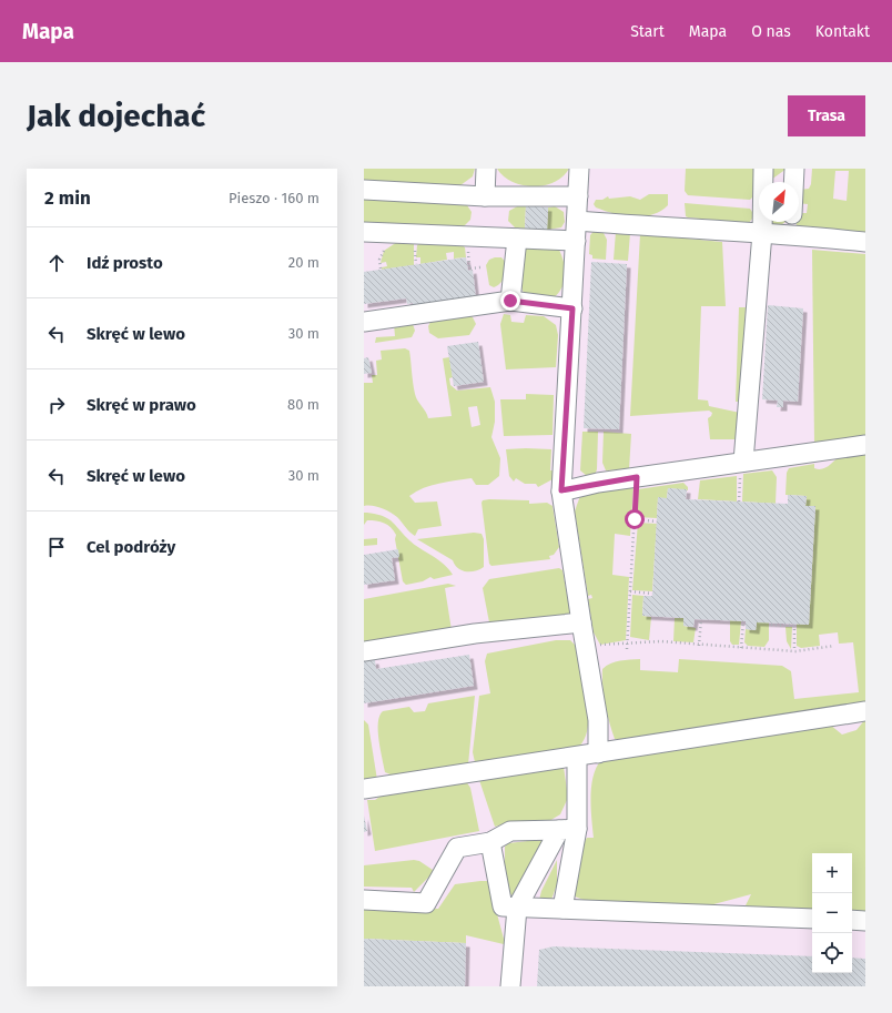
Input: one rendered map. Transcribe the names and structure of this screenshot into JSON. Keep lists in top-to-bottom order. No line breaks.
{"north":"top right","page":{"header":"Mapa","nav":["Start","Mapa","O nas","Kontakt"],"buttons":"Trasa","title":"Jak dojechać","heading":["2 min","Pieszo · 160 m"],"list":[["Idź prosto","20 m"],["Skręć w lewo","30 m"],["Skręć w prawo","80 m"],["Skręć w lewo","30 m"],"Cel podróży"],"map_buttons":["+","−"]}}
